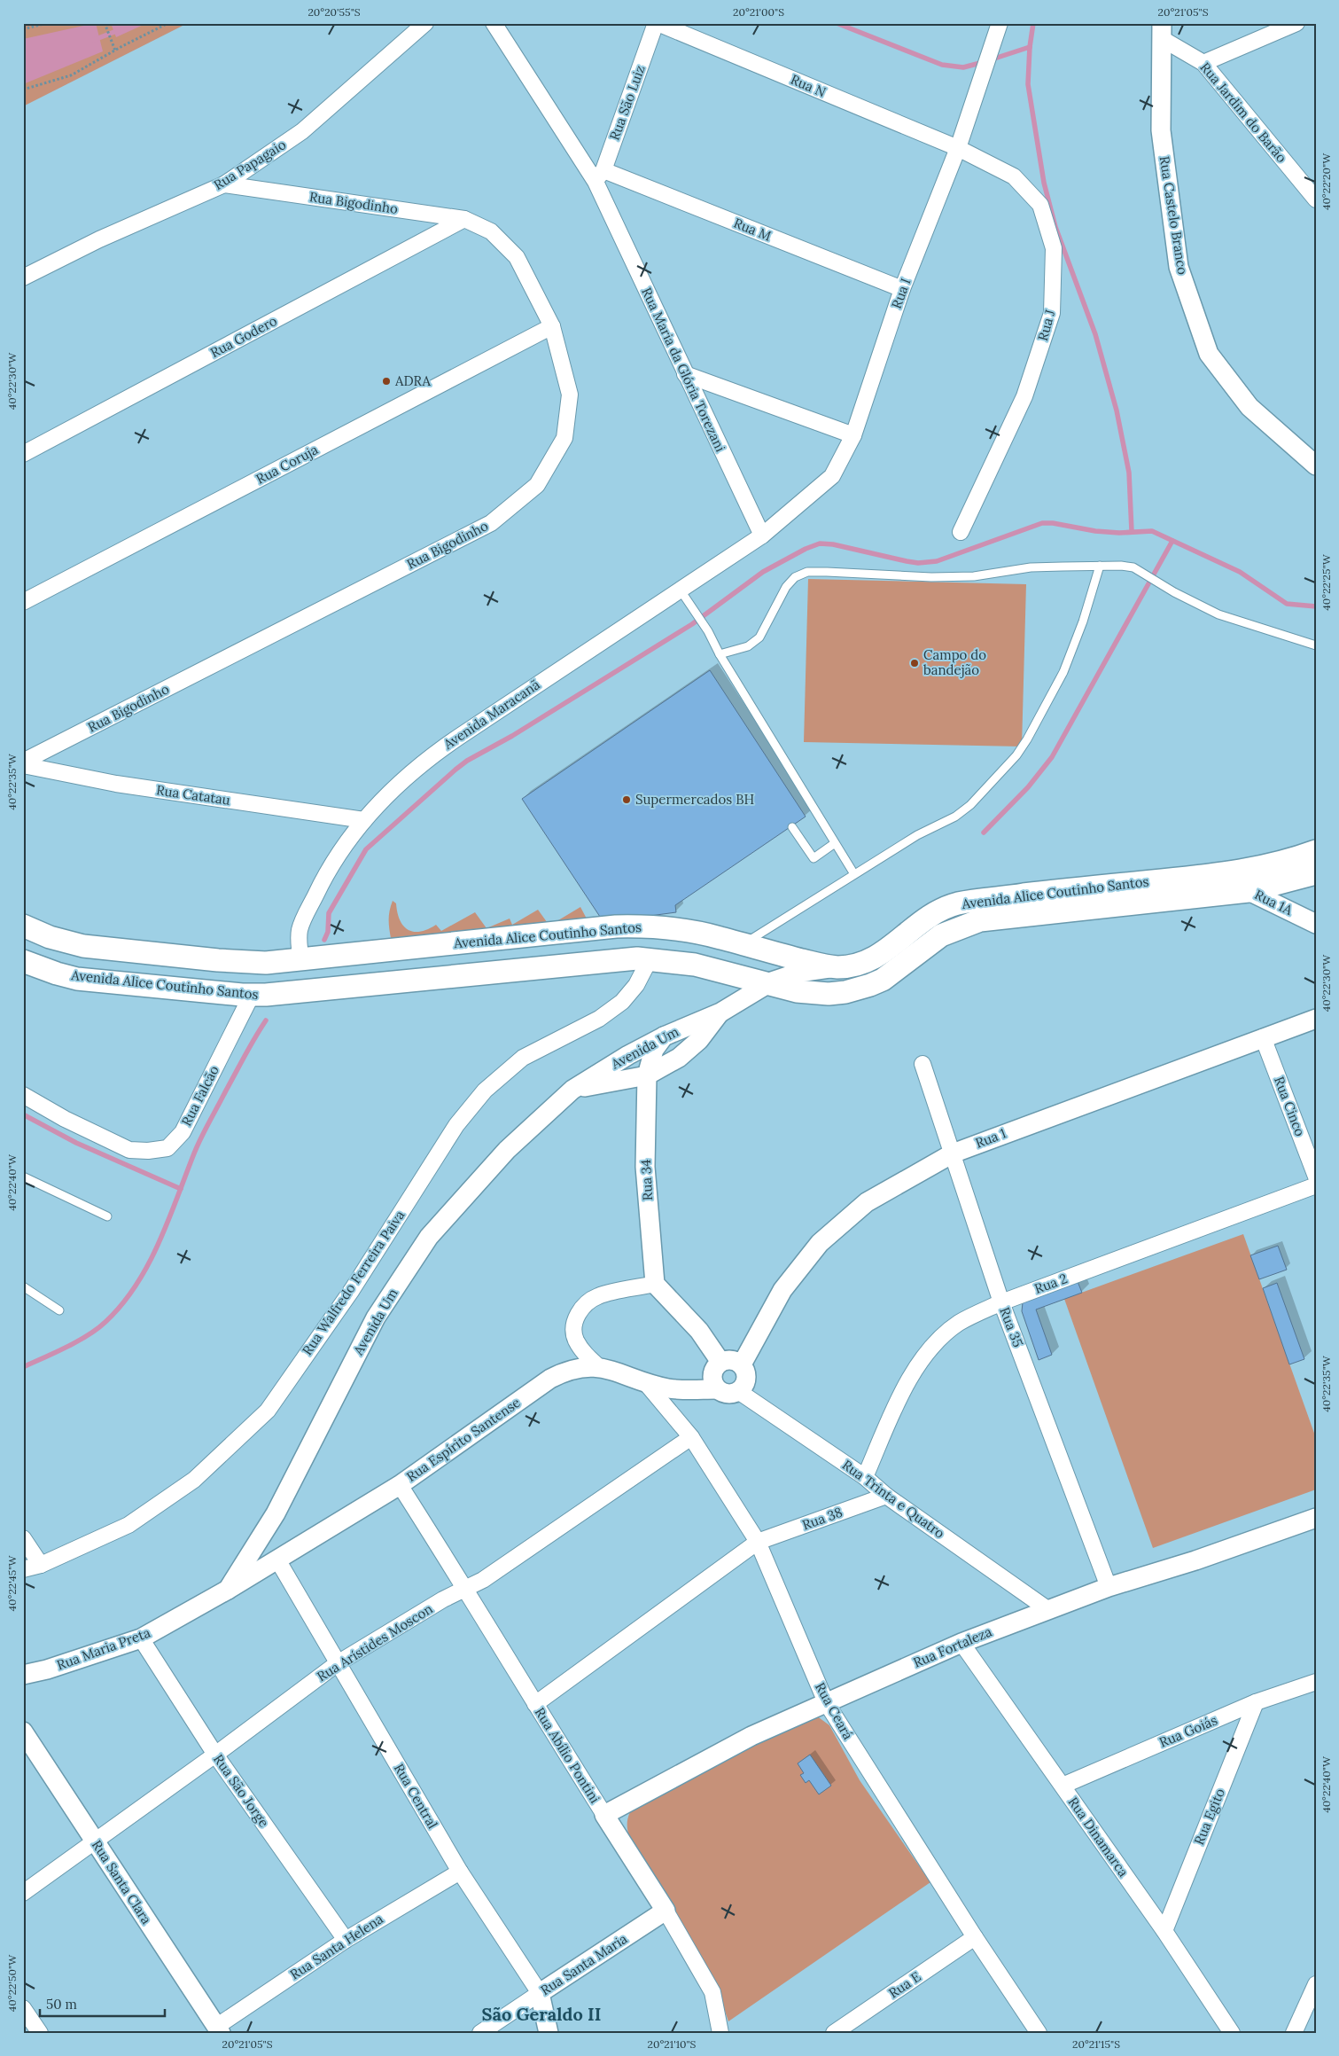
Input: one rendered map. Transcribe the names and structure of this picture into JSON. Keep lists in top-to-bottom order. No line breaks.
{"streets":{"main road":["Avenida Alice Coutinho Santos"],"street":["Rua N","Rua São Luiz","Rua Jardim do Barão","Rua Papagaio","Rua Bigodinho","Rua Castelo Branco","Rua M","Rua I","Rua J","Rua Godero","Rua Maria da Glória Torezani","Rua Coruja","Avenida Maracanã","Rua Catatau","Rua 1A","Avenida Um","Rua Falcão","Rua Cinco","Rua 1","Rua 34","Rua Walfredo Ferreira Paiva","Rua 2","Rua 35","Rua Espírito Santense","Rua Trinta e Quatro","Rua 38","Rua Arístides Moscon","Rua Fortaleza","Rua Maria Preta","Rua Ceará","Rua Goiás","Rua Abílio Pontini","Rua São Jorge","Rua Central","Rua Egito","Rua Dinamarca","Rua Santa Clara","Rua Santa Helena","Rua Santa Maria","Rua E"]},"crossings":[["Rua N","Rua São Luiz"],["Rua N","Rua I"],["Rua N","Rua J"],["Rua São Luiz","Rua M"],["Rua São Luiz","Rua Maria da Glória Torezani"],["Rua Jardim do Barão","Rua Castelo Branco"],["Rua Papagaio","Rua Bigodinho"],["Rua Bigodinho","Rua Godero"],["Rua Bigodinho","Rua Coruja"],["Rua M","Rua I"],["Rua M","Rua Maria da Glória Torezani"],["Rua I","Rua J"],["Rua I","Rua Maria da Glória Torezani"],["Rua I","Avenida Maracanã"],["Rua Maria da Glória Torezani","Avenida Maracanã"],["Avenida Maracanã","Rua Catatau"],["Avenida Maracanã","Avenida Alice Coutinho Santos"],["Avenida Alice Coutinho Santos","Rua 1A"],["Avenida Alice Coutinho Santos","Avenida Um"],["Avenida Alice Coutinho Santos","Rua Falcão"],["Avenida Alice Coutinho Santos","Rua Walfredo Ferreira Paiva"],["Avenida Um","Rua 34"],["Avenida Um","Rua Espírito Santense"],["Avenida Um","Rua Maria Preta"],["Rua Cinco","Rua 1"],["Rua 1","Rua 35"],["Rua 1","Rua Espírito Santense"],["Rua 1","Rua Trinta e Quatro"],["Rua 2","Rua 35"],["Rua 2","Rua Trinta e Quatro"],["Rua 35","Rua Fortaleza"],["Rua Espírito Santense","Rua Trinta e Quatro"],["Rua Espírito Santense","Rua Maria Preta"],["Rua Espírito Santense","Rua Ceará"],["Rua Espírito Santense","Rua Abílio Pontini"],["Rua Espírito Santense","Rua Central"],["Rua Trinta e Quatro","Rua 38"],["Rua Trinta e Quatro","Rua Fortaleza"],["Rua 38","Rua Ceará"],["Rua Arístides Moscon","Rua Ceará"],["Rua Arístides Moscon","Rua Abílio Pontini"],["Rua Arístides Moscon","Rua São Jorge"],["Rua Arístides Moscon","Rua Central"],["Rua Arístides Moscon","Rua Santa Clara"],["Rua Fortaleza","Rua Ceará"],["Rua Fortaleza","Rua Abílio Pontini"],["Rua Fortaleza","Rua Dinamarca"],["Rua Maria Preta","Rua São Jorge"],["Rua Ceará","Rua E"],["Rua Goiás","Rua Egito"],["Rua Goiás","Rua Dinamarca"],["Rua Abílio Pontini","Rua Santa Maria"],["Rua São Jorge","Rua Santa Helena"],["Rua Central","Rua Santa Helena"],["Rua Central","Rua Santa Maria"],["Rua Egito","Rua Dinamarca"],["Rua Santa Clara","Rua Santa Helena"]],"districts":["São Geraldo II"],"places":["ADRA","Campo do bandejão","Supermercados BH"],"scale_bar":"50 m","coordinates":["20°20'55\"S","20°21'00\"S","20°21'05\"S","40°22'20\"W","40°22'30\"W","40°22'25\"W","40°22'35\"W","40°22'40\"W","40°22'45\"W","40°22'50\"W","20°21'10\"S","20°21'15\"S"]}
